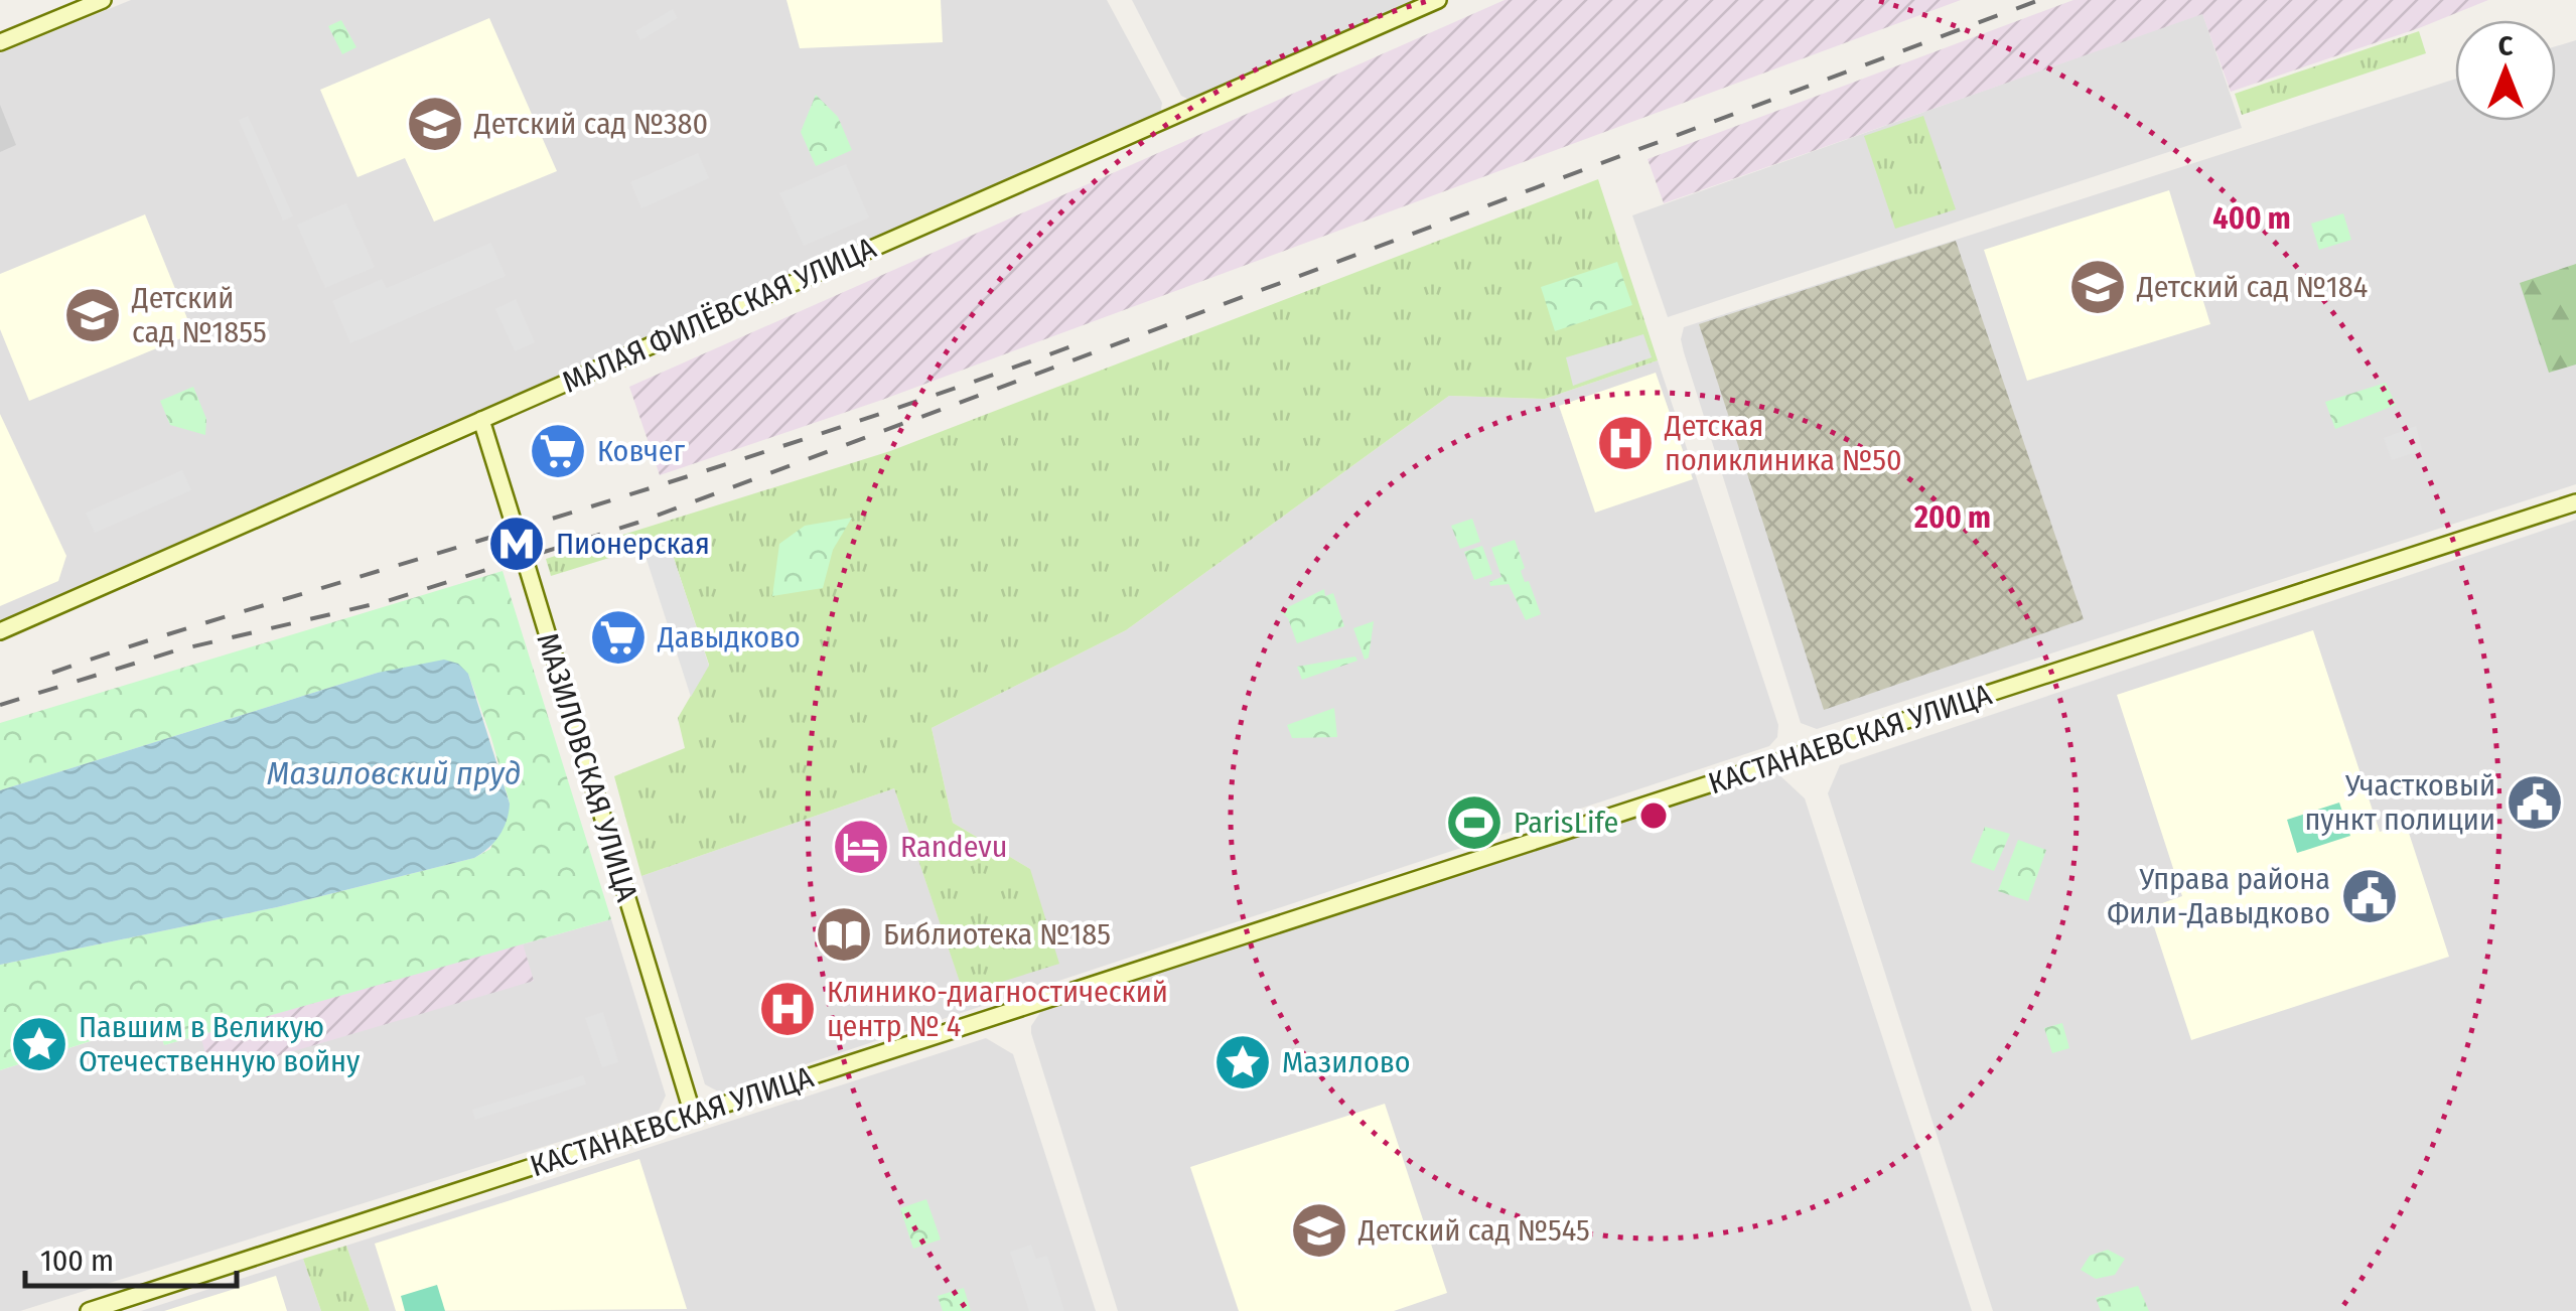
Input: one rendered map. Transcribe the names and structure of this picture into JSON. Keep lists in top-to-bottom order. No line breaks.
{"streets":{"street":["МАЛАЯ ФИЛЁВСКАЯ УЛИЦА","КАСТАНАЕВСКАЯ УЛИЦА","МАЗИЛОВСКАЯ УЛИЦА"]},"crossings":[["МАЛАЯ ФИЛЁВСКАЯ УЛИЦА","МАЗИЛОВСКАЯ УЛИЦА"],["КАСТАНАЕВСКАЯ УЛИЦА","МАЗИЛОВСКАЯ УЛИЦА"]],"water":["Мазиловский пруд"],"places":{"school or university":["Детский сад №380","Детский сад №184","Детский сад №1855","Детский сад №545"],"hospital":["Детская поликлиника №50","Клинико-диагностический центр № 4"],"supermarket":["Ковчег","Давыдково"],"metro station":["Пионерская"],"public building":["Участковый пункт полиции","Управа района Фили-Давыдково"],"sports":["ParisLife"],"hotel":["Randevu"],"library":["Библиотека №185"],"place":["Павшим в Великую Отечественную войну","Мазилово"]},"scale_bar":"100 m","north":"top","rings":["400 m","200 m"]}
